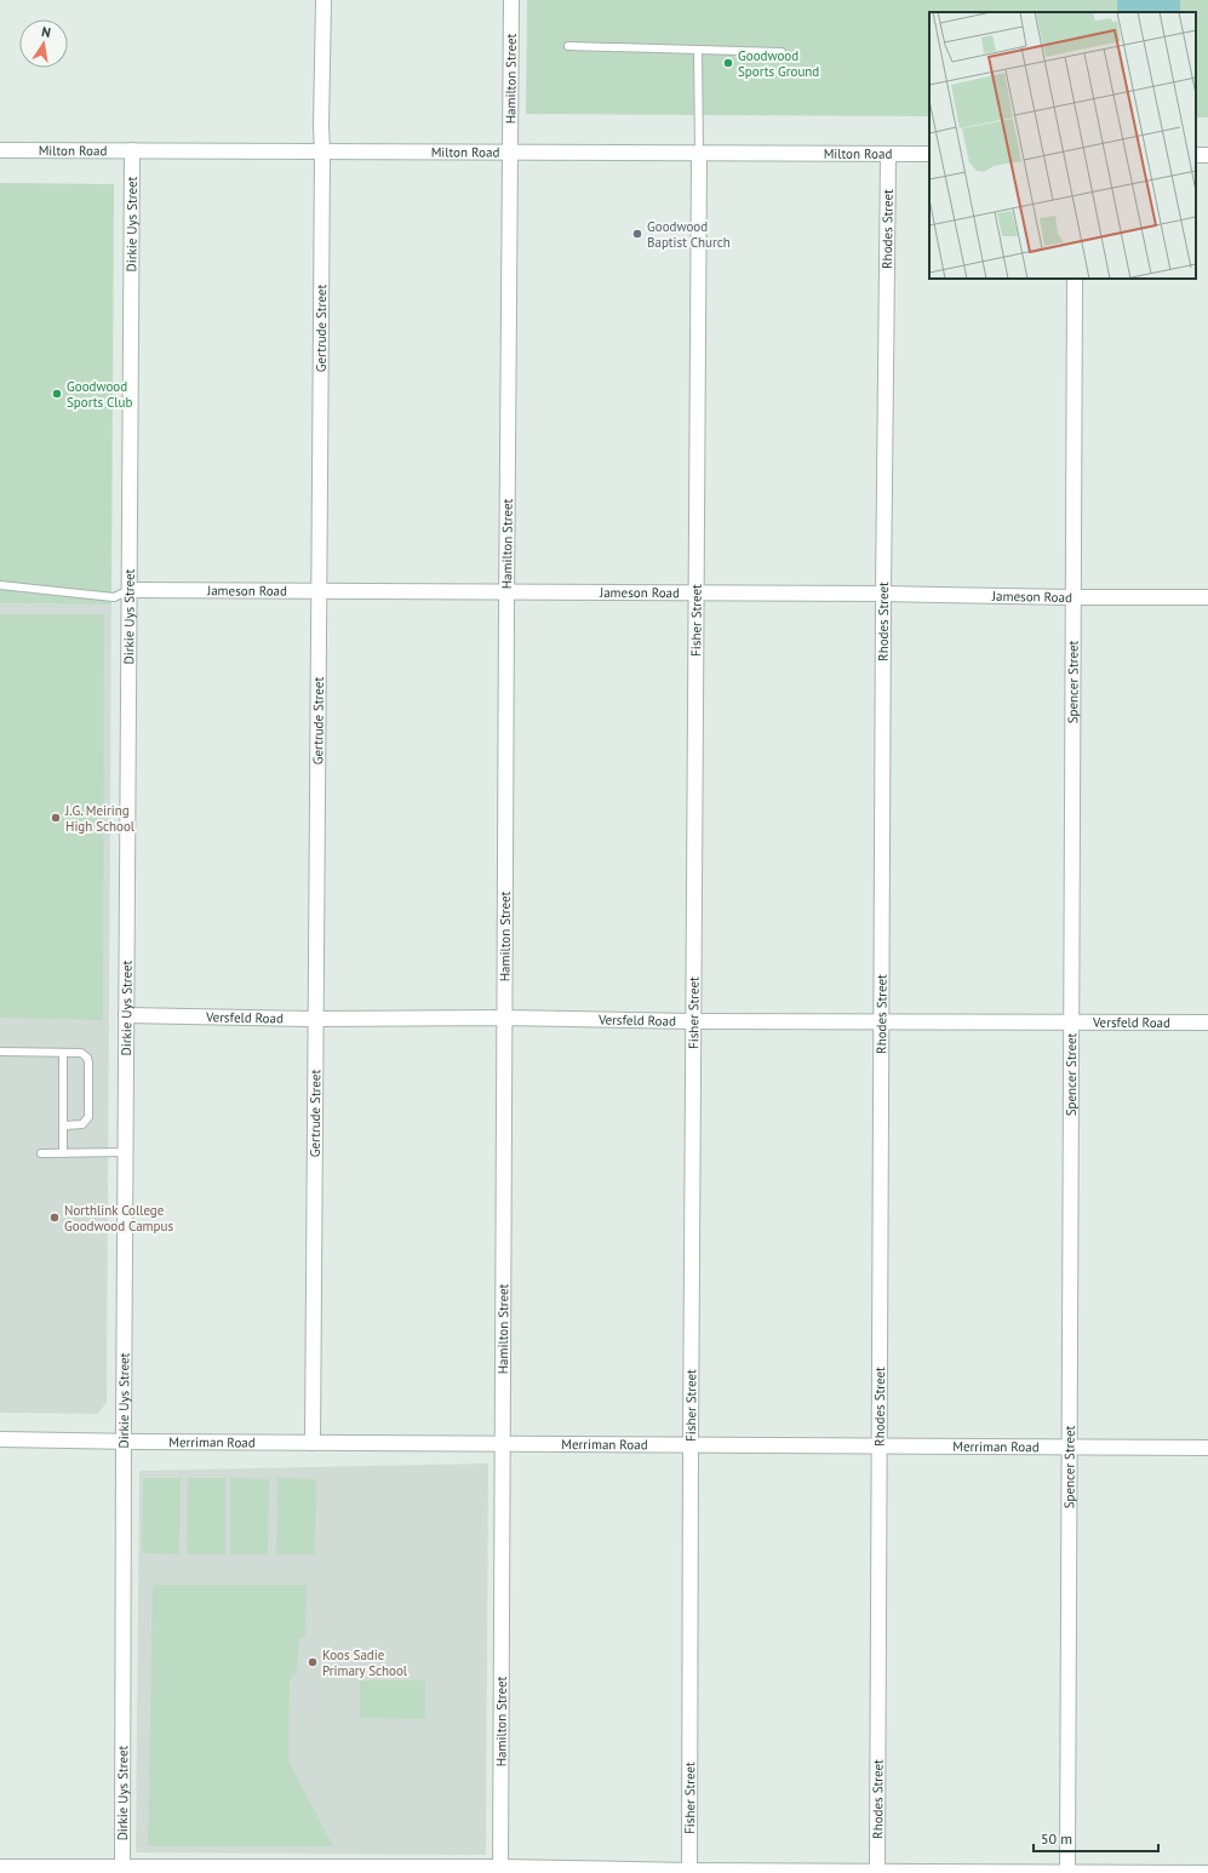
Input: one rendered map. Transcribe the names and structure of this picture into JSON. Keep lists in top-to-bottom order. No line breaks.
{"streets":{"street":["Hamilton Street","Milton Road","Dirkie Uys Street","Rhodes Street","Gertrude Street","Jameson Road","Fisher Street","Spencer Street","Versfeld Road","Merriman Road"]},"crossings":[["Hamilton Street","Milton Road"],["Hamilton Street","Jameson Road"],["Hamilton Street","Versfeld Road"],["Hamilton Street","Merriman Road"],["Milton Road","Dirkie Uys Street"],["Milton Road","Rhodes Street"],["Milton Road","Gertrude Street"],["Milton Road","Fisher Street"],["Dirkie Uys Street","Jameson Road"],["Dirkie Uys Street","Versfeld Road"],["Dirkie Uys Street","Merriman Road"],["Rhodes Street","Jameson Road"],["Rhodes Street","Versfeld Road"],["Rhodes Street","Merriman Road"],["Gertrude Street","Jameson Road"],["Gertrude Street","Versfeld Road"],["Gertrude Street","Merriman Road"],["Jameson Road","Fisher Street"],["Jameson Road","Spencer Street"],["Fisher Street","Versfeld Road"],["Fisher Street","Merriman Road"],["Spencer Street","Versfeld Road"],["Spencer Street","Merriman Road"]],"places":["Goodwood Sports Ground","Goodwood Baptist Church","Goodwood Sports Club","J.G. Meiring High School","Northlink College Goodwood Campus","Koos Sadie Primary School"],"scale_bar":"50 m","north":"top"}
